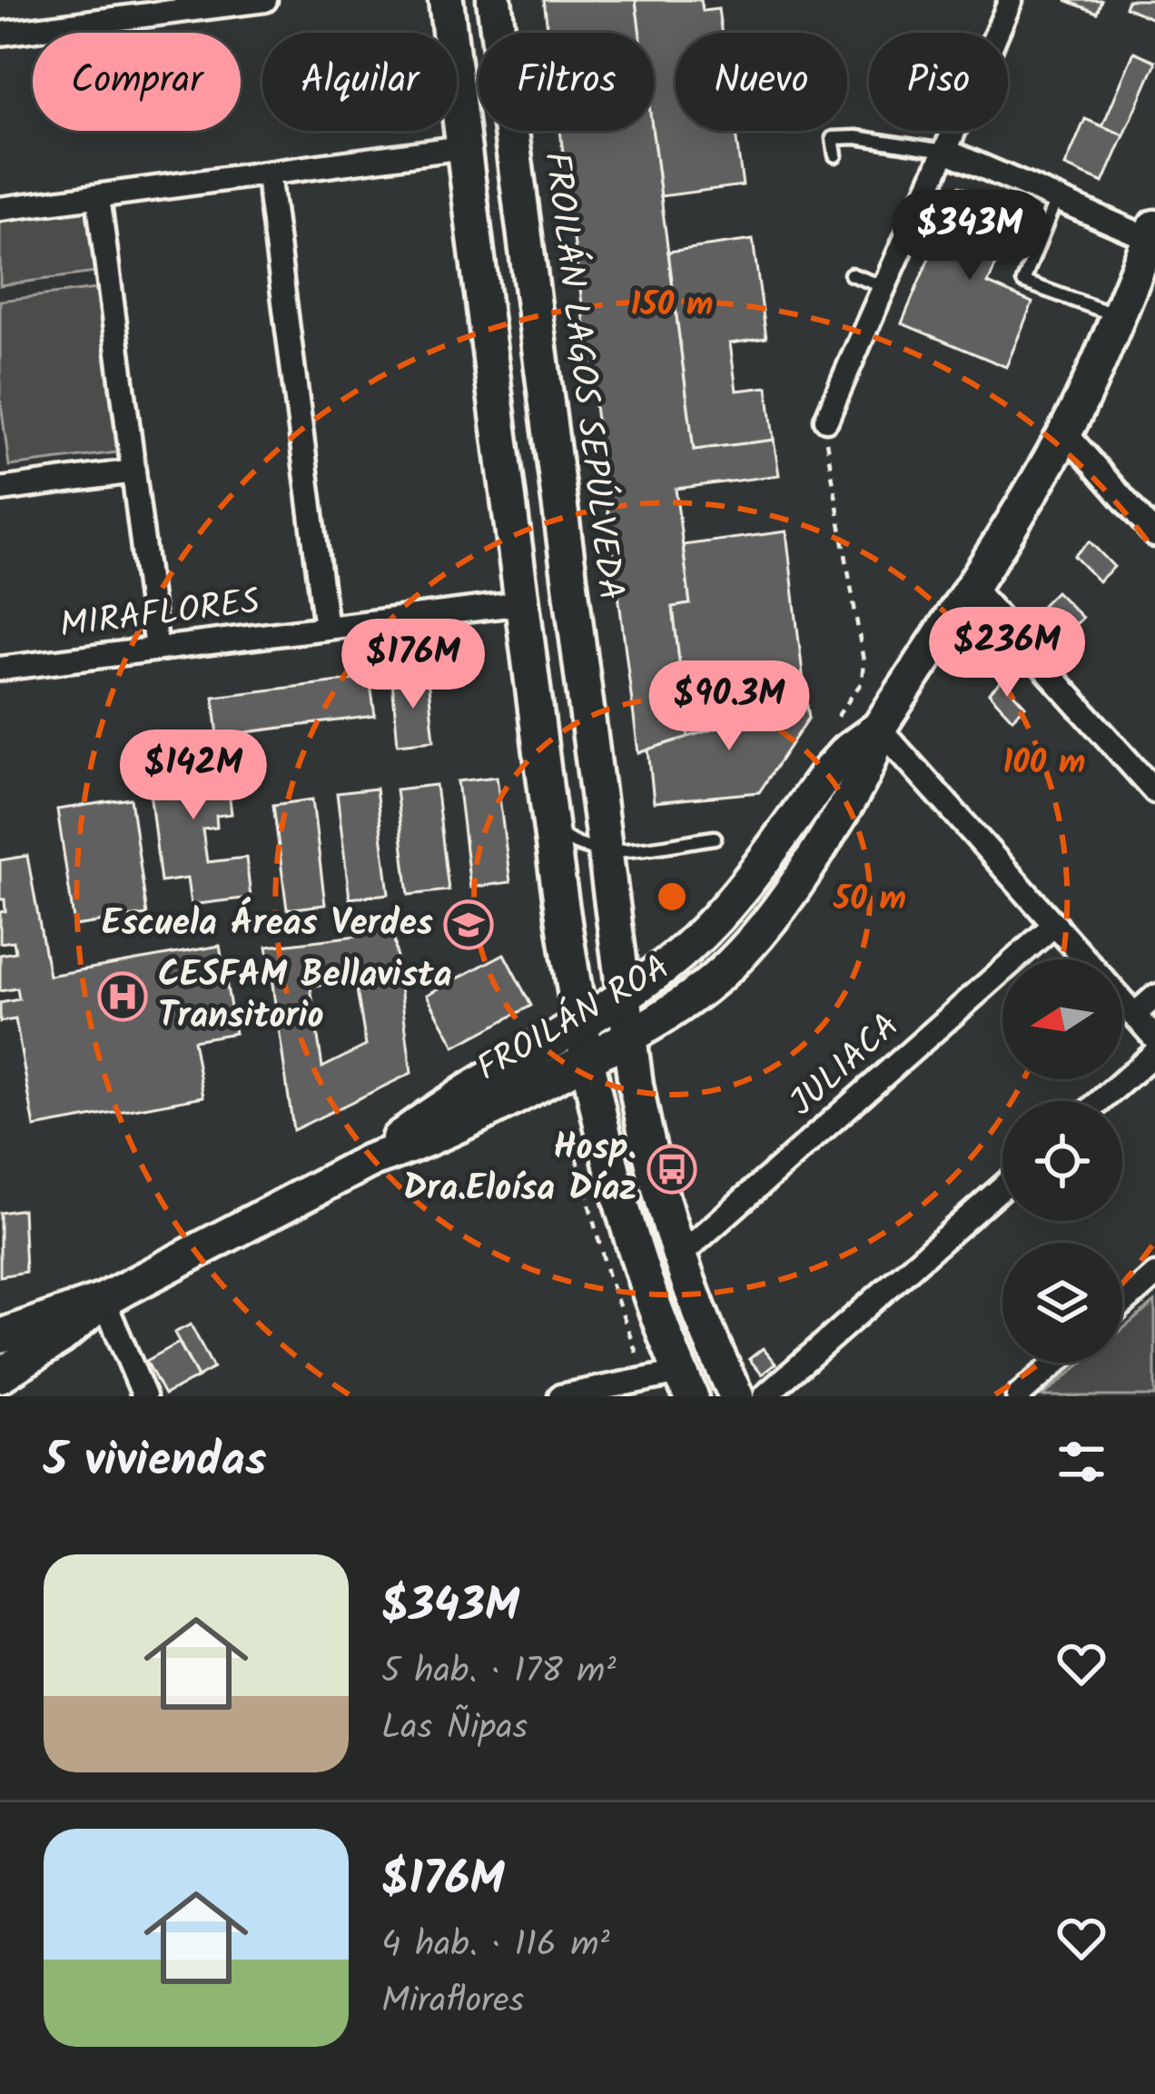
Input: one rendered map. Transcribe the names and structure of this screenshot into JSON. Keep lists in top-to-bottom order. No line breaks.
{"streets":{"street":["FROILÁN LAGOS SEPÚLVEDA","MIRAFLORES","FROILÁN ROA","JULIACA"]},"crossings":[["FROILÁN LAGOS SEPÚLVEDA","FROILÁN ROA"],["FROILÁN LAGOS SEPÚLVEDA","JULIACA"]],"places":{"school or university":["Escuela Áreas Verdes"],"hospital":["CESFAM Bellavista Transitorio"],"bus stop":["Hosp. Dra.Eloísa Díaz"]},"north":"left","page":{"chip":["Comprar","Alquilar","Filtros","Nuevo","Piso"],"price":["$343M","$236M","$176M","$90.3M","$142M"],"heading":"5 viviendas","list":[{"name":"$343M","note":"5 hab. · 178 m² · Las Ñipas"},{"name":"$176M","note":"4 hab. · 116 m² · Miraflores"}]},"rings":["150 m","100 m","50 m"]}
